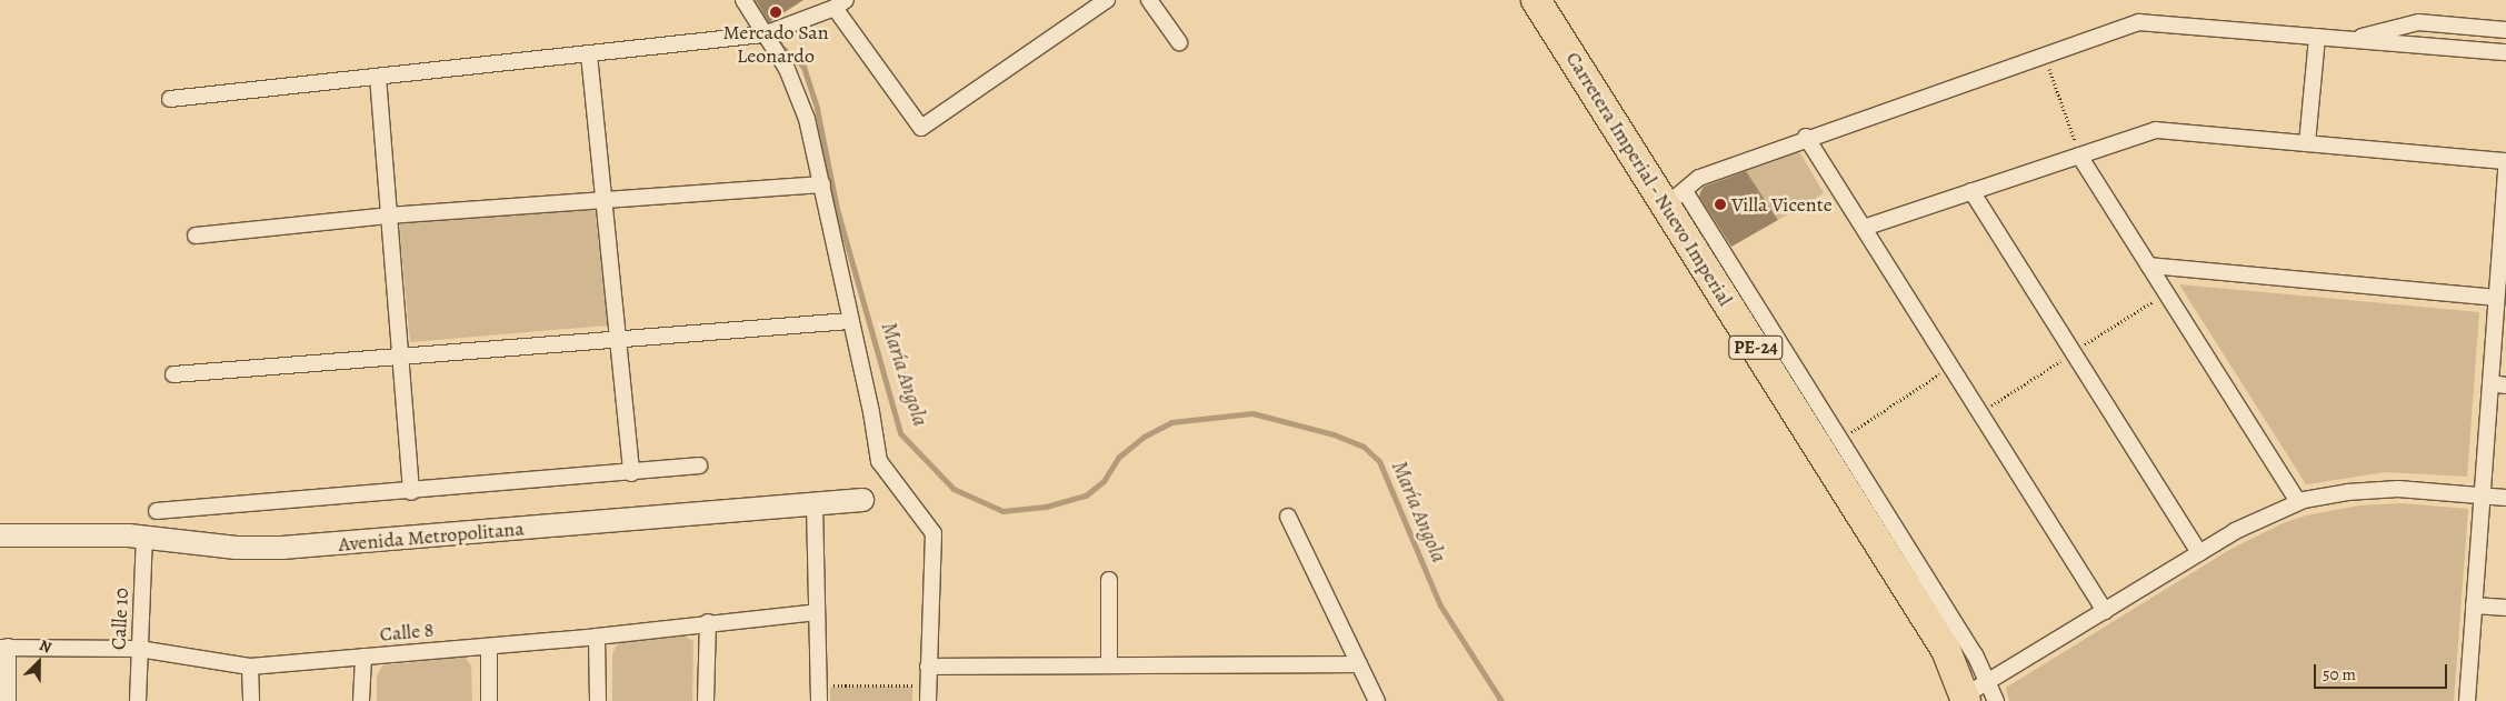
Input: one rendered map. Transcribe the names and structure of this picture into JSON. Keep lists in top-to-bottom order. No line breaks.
{"streets":{"highway":["Carretera Imperial - Nuevo Imperial","PE-24"],"street":["Avenida Metropolitana","Calle 10","Calle 8"]},"crossings":[["Avenida Metropolitana","Calle 10"],["Calle 10","Calle 8"]],"water":["María Angola"],"places":["Mercado San Leonardo","Villa Vicente"],"scale_bar":"50 m","north":"top right"}
